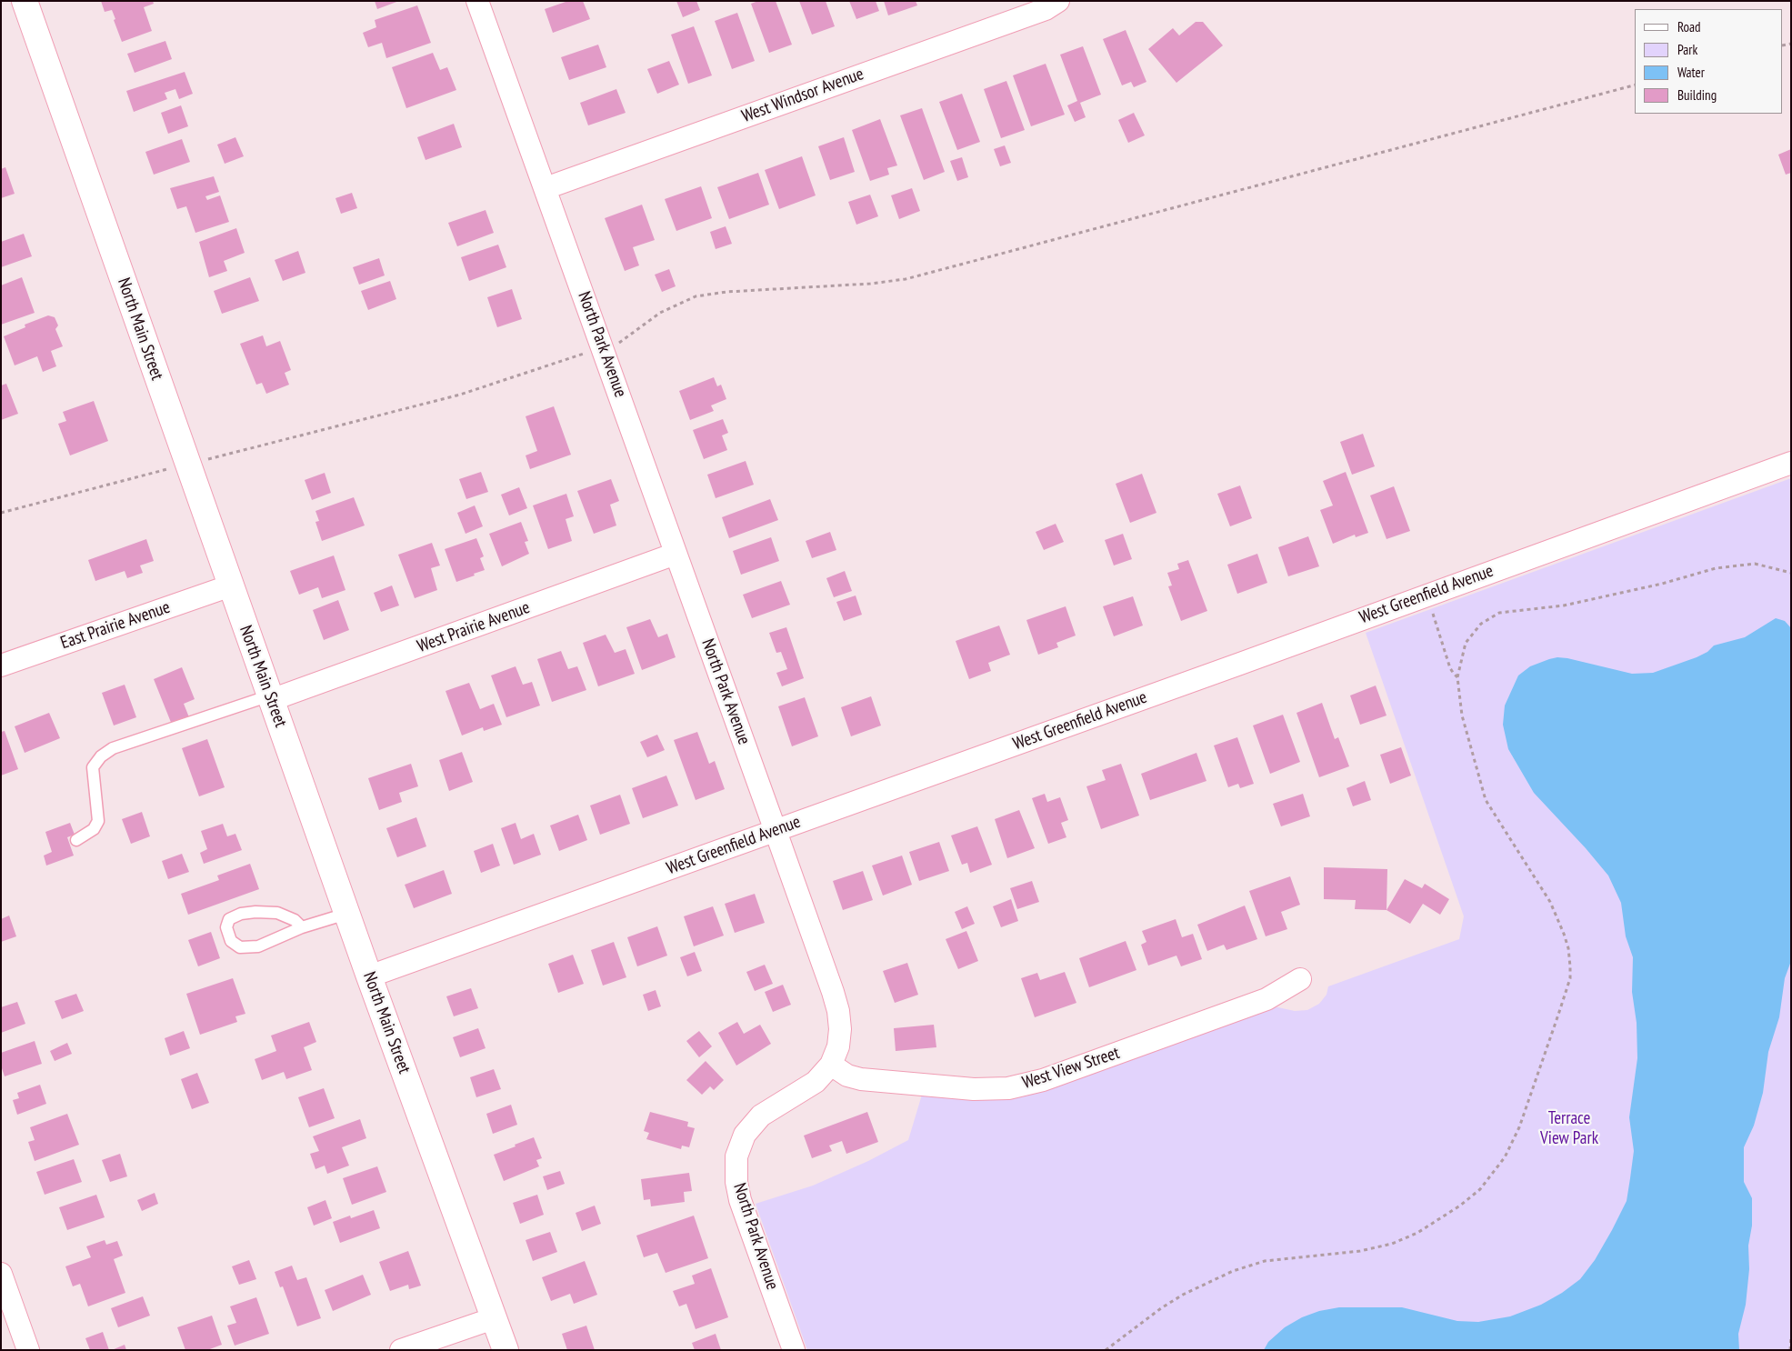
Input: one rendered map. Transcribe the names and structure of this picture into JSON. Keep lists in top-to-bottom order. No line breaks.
{"streets":{"street":["West Windsor Avenue","North Main Street","North Park Avenue","West Greenfield Avenue","East Prairie Avenue","West Prairie Avenue","West View Street"]},"crossings":[["West Windsor Avenue","North Park Avenue"],["North Main Street","West Greenfield Avenue"],["North Main Street","East Prairie Avenue"],["North Main Street","West Prairie Avenue"],["North Park Avenue","West Greenfield Avenue"],["North Park Avenue","West Prairie Avenue"],["North Park Avenue","West View Street"]],"parks":["Terrace View Park"],"legend":["Road","Park","Water","Building"]}
